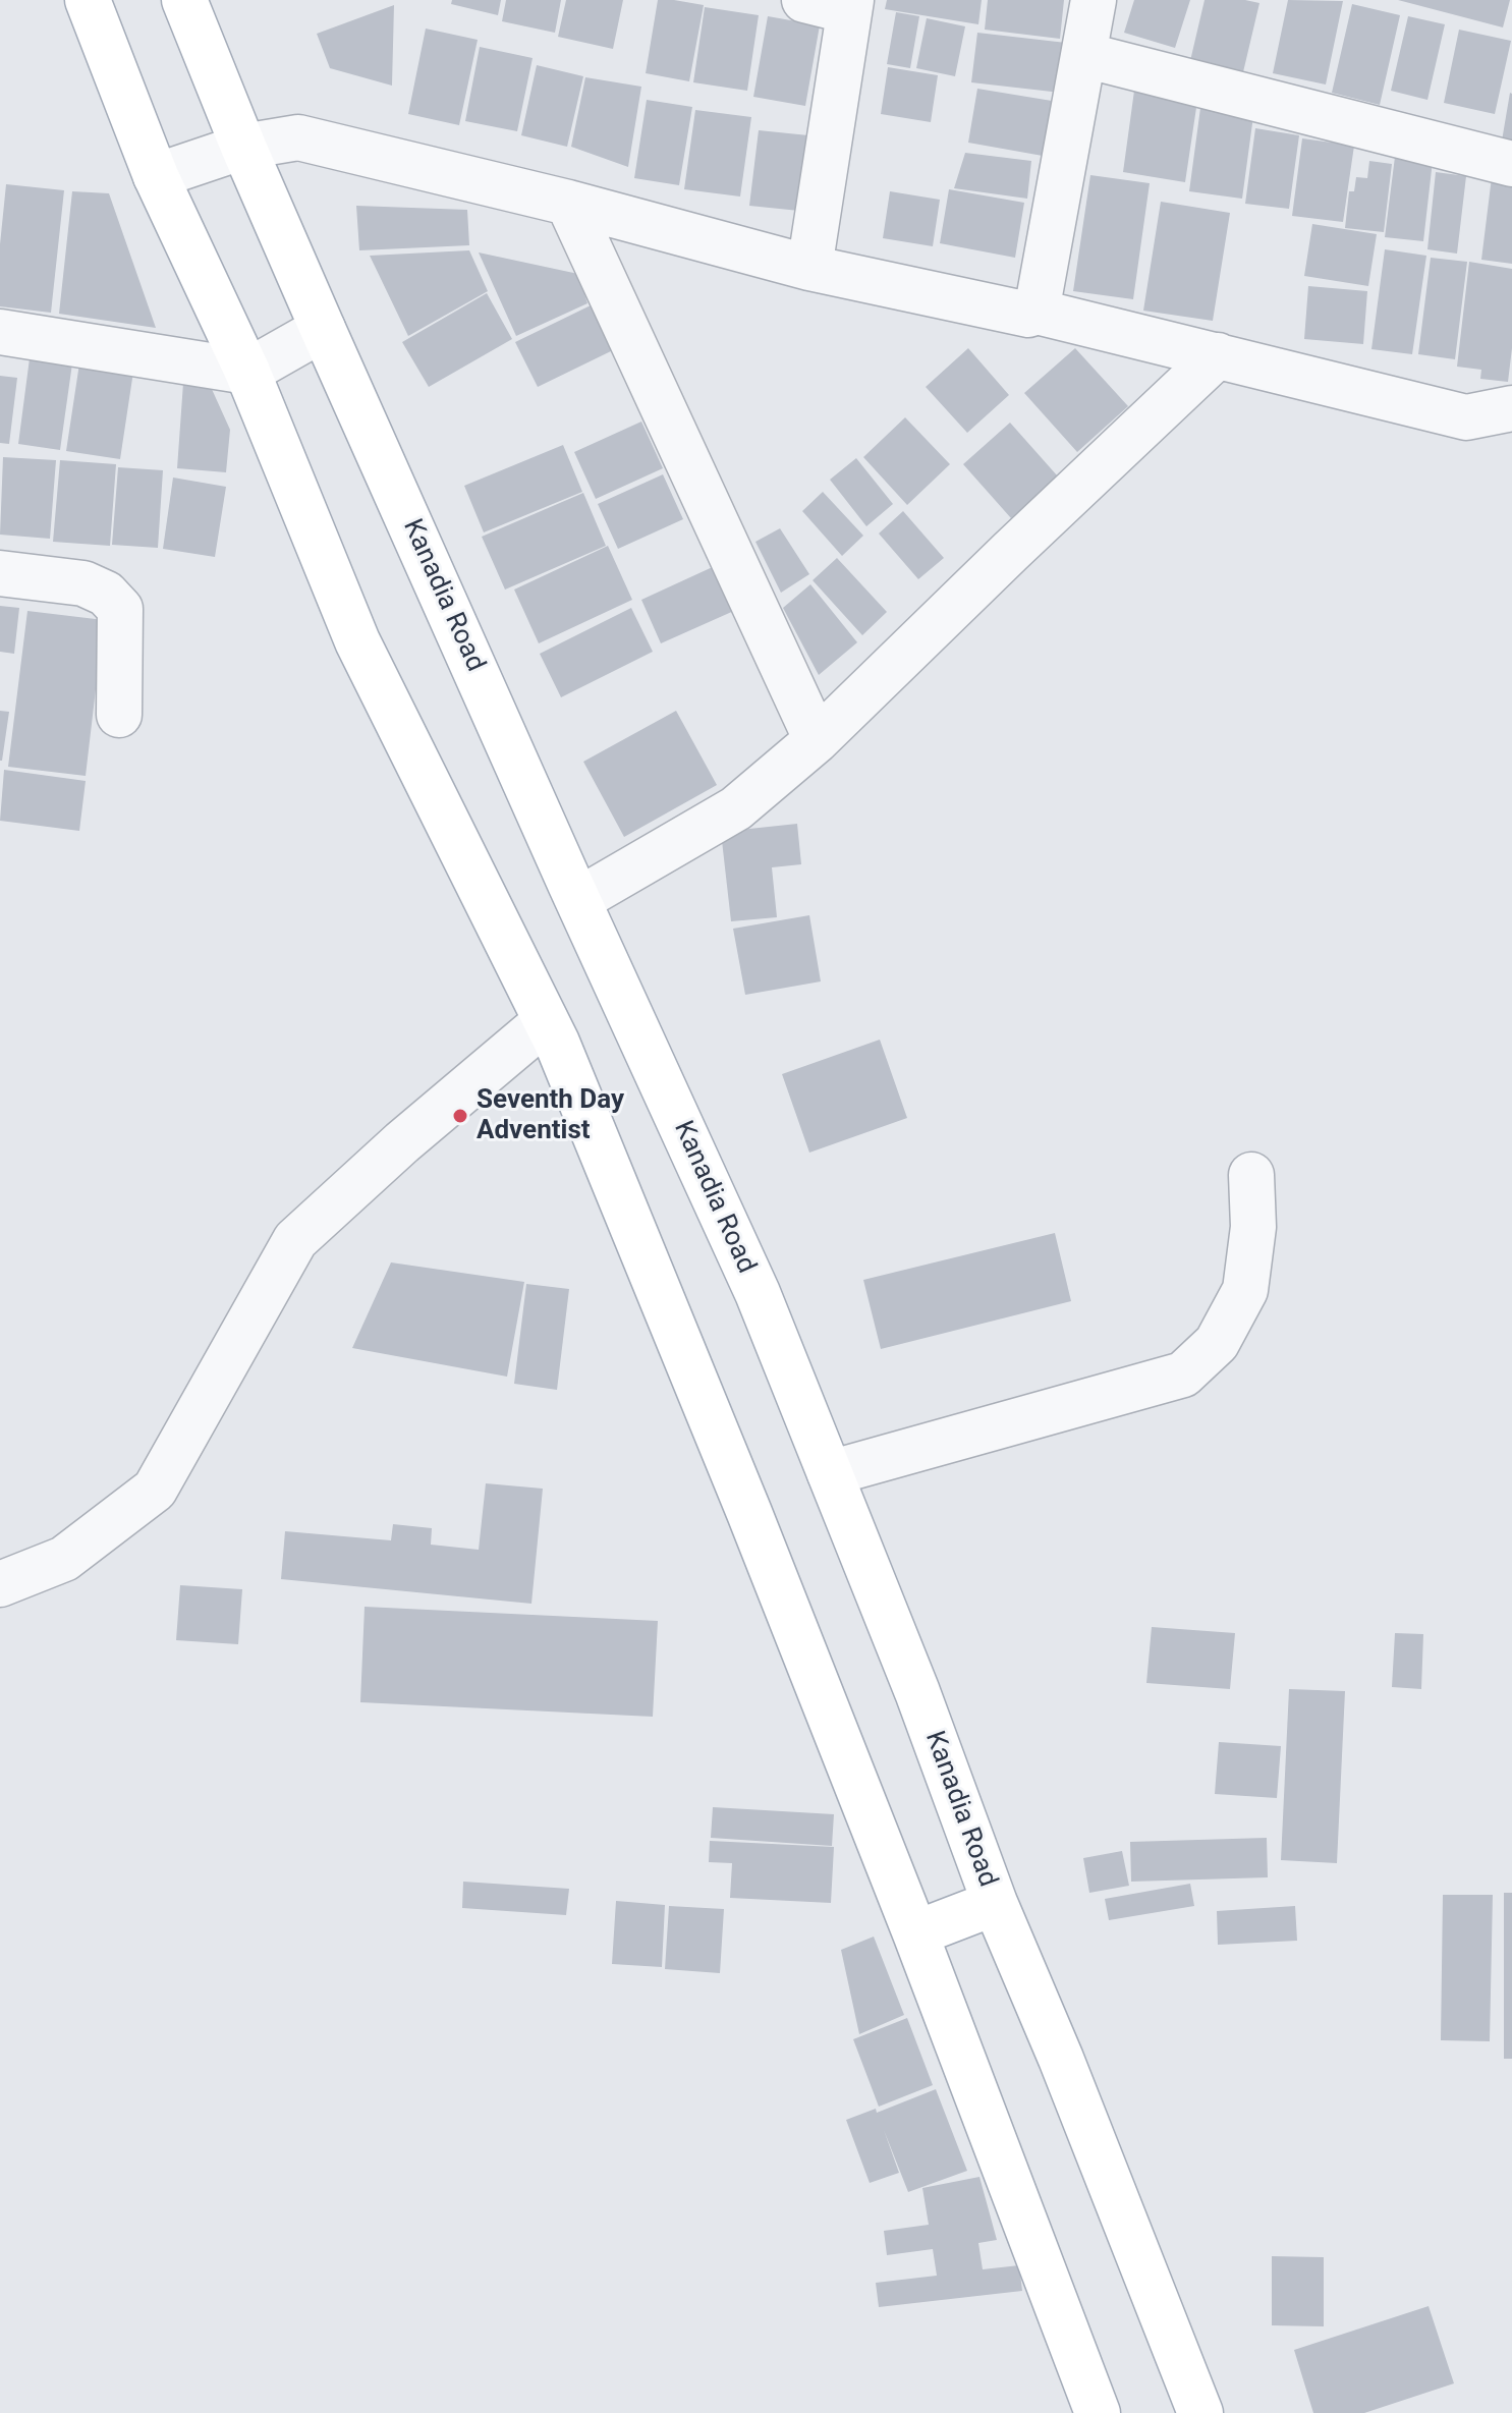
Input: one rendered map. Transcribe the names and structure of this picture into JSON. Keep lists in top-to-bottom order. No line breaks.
{"streets":{"main road":["Kanadia Road"]},"places":["Seventh Day Adventist"]}
